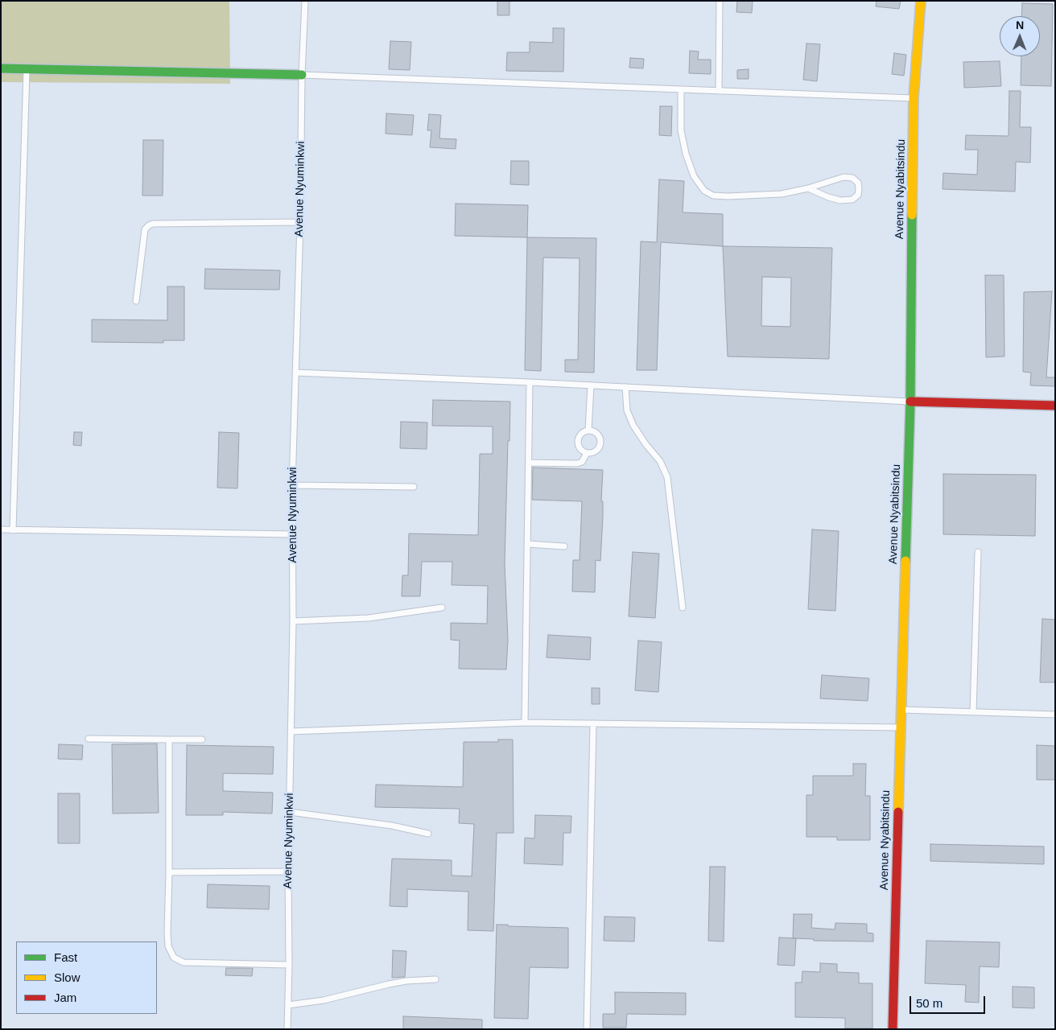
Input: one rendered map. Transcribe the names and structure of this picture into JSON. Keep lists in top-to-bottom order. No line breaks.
{"streets":{"street":["Avenue Nyabitsindu"],"lane":["Avenue Nyuminkwi"]},"legend":["Fast","Slow","Jam"],"scale_bar":"50 m","north":"top"}
